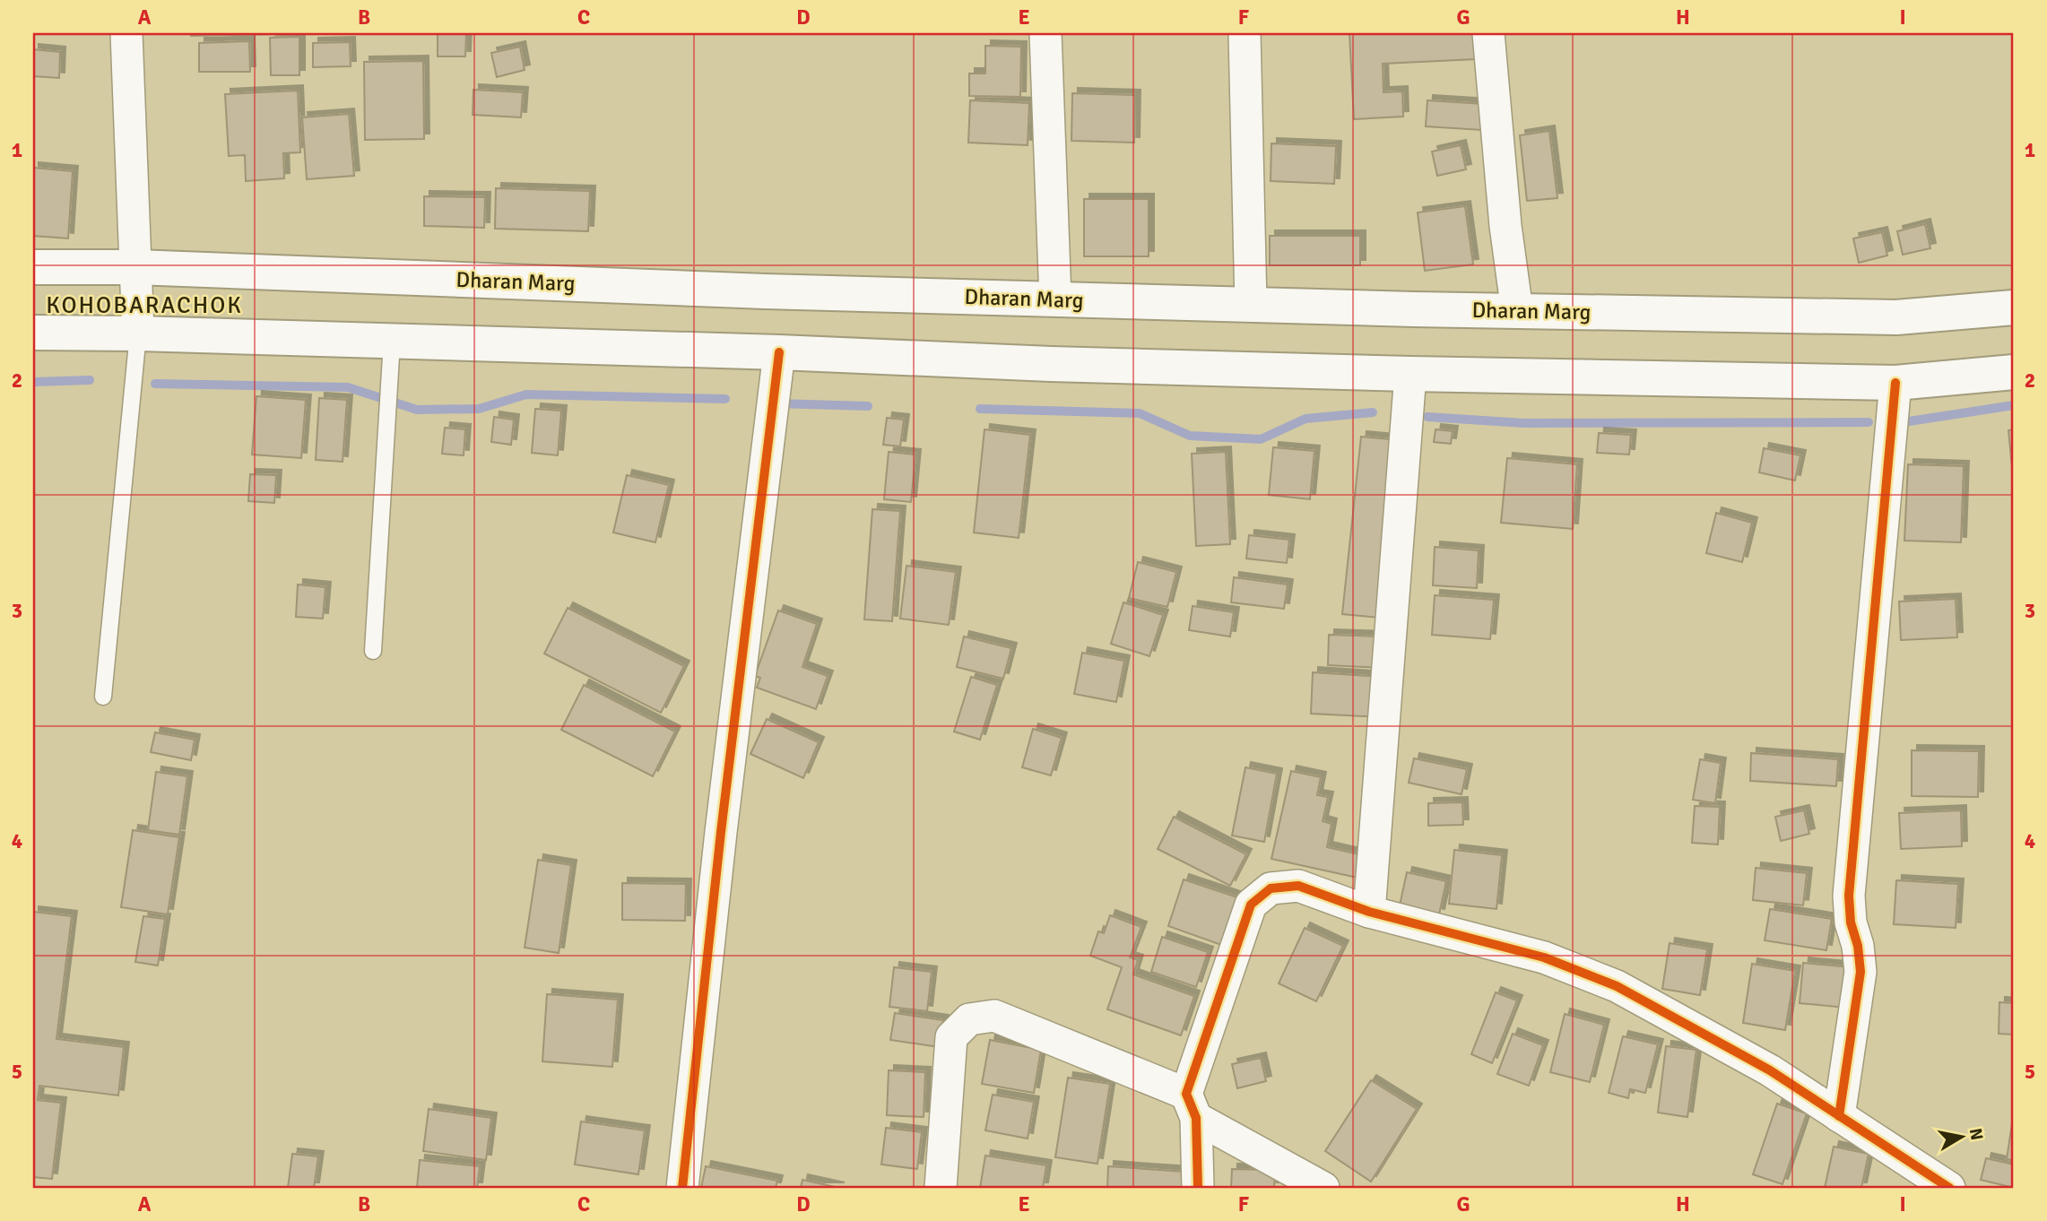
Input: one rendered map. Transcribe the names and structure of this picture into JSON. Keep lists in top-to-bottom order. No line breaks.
{"streets":{"main road":["Dharan Marg"]},"districts":["KOHOBARACHOK"],"north":"right","grid":{"columns":["A","B","C","D","E","F","G","H","I"],"rows":["1","2","3","4","5"]}}
